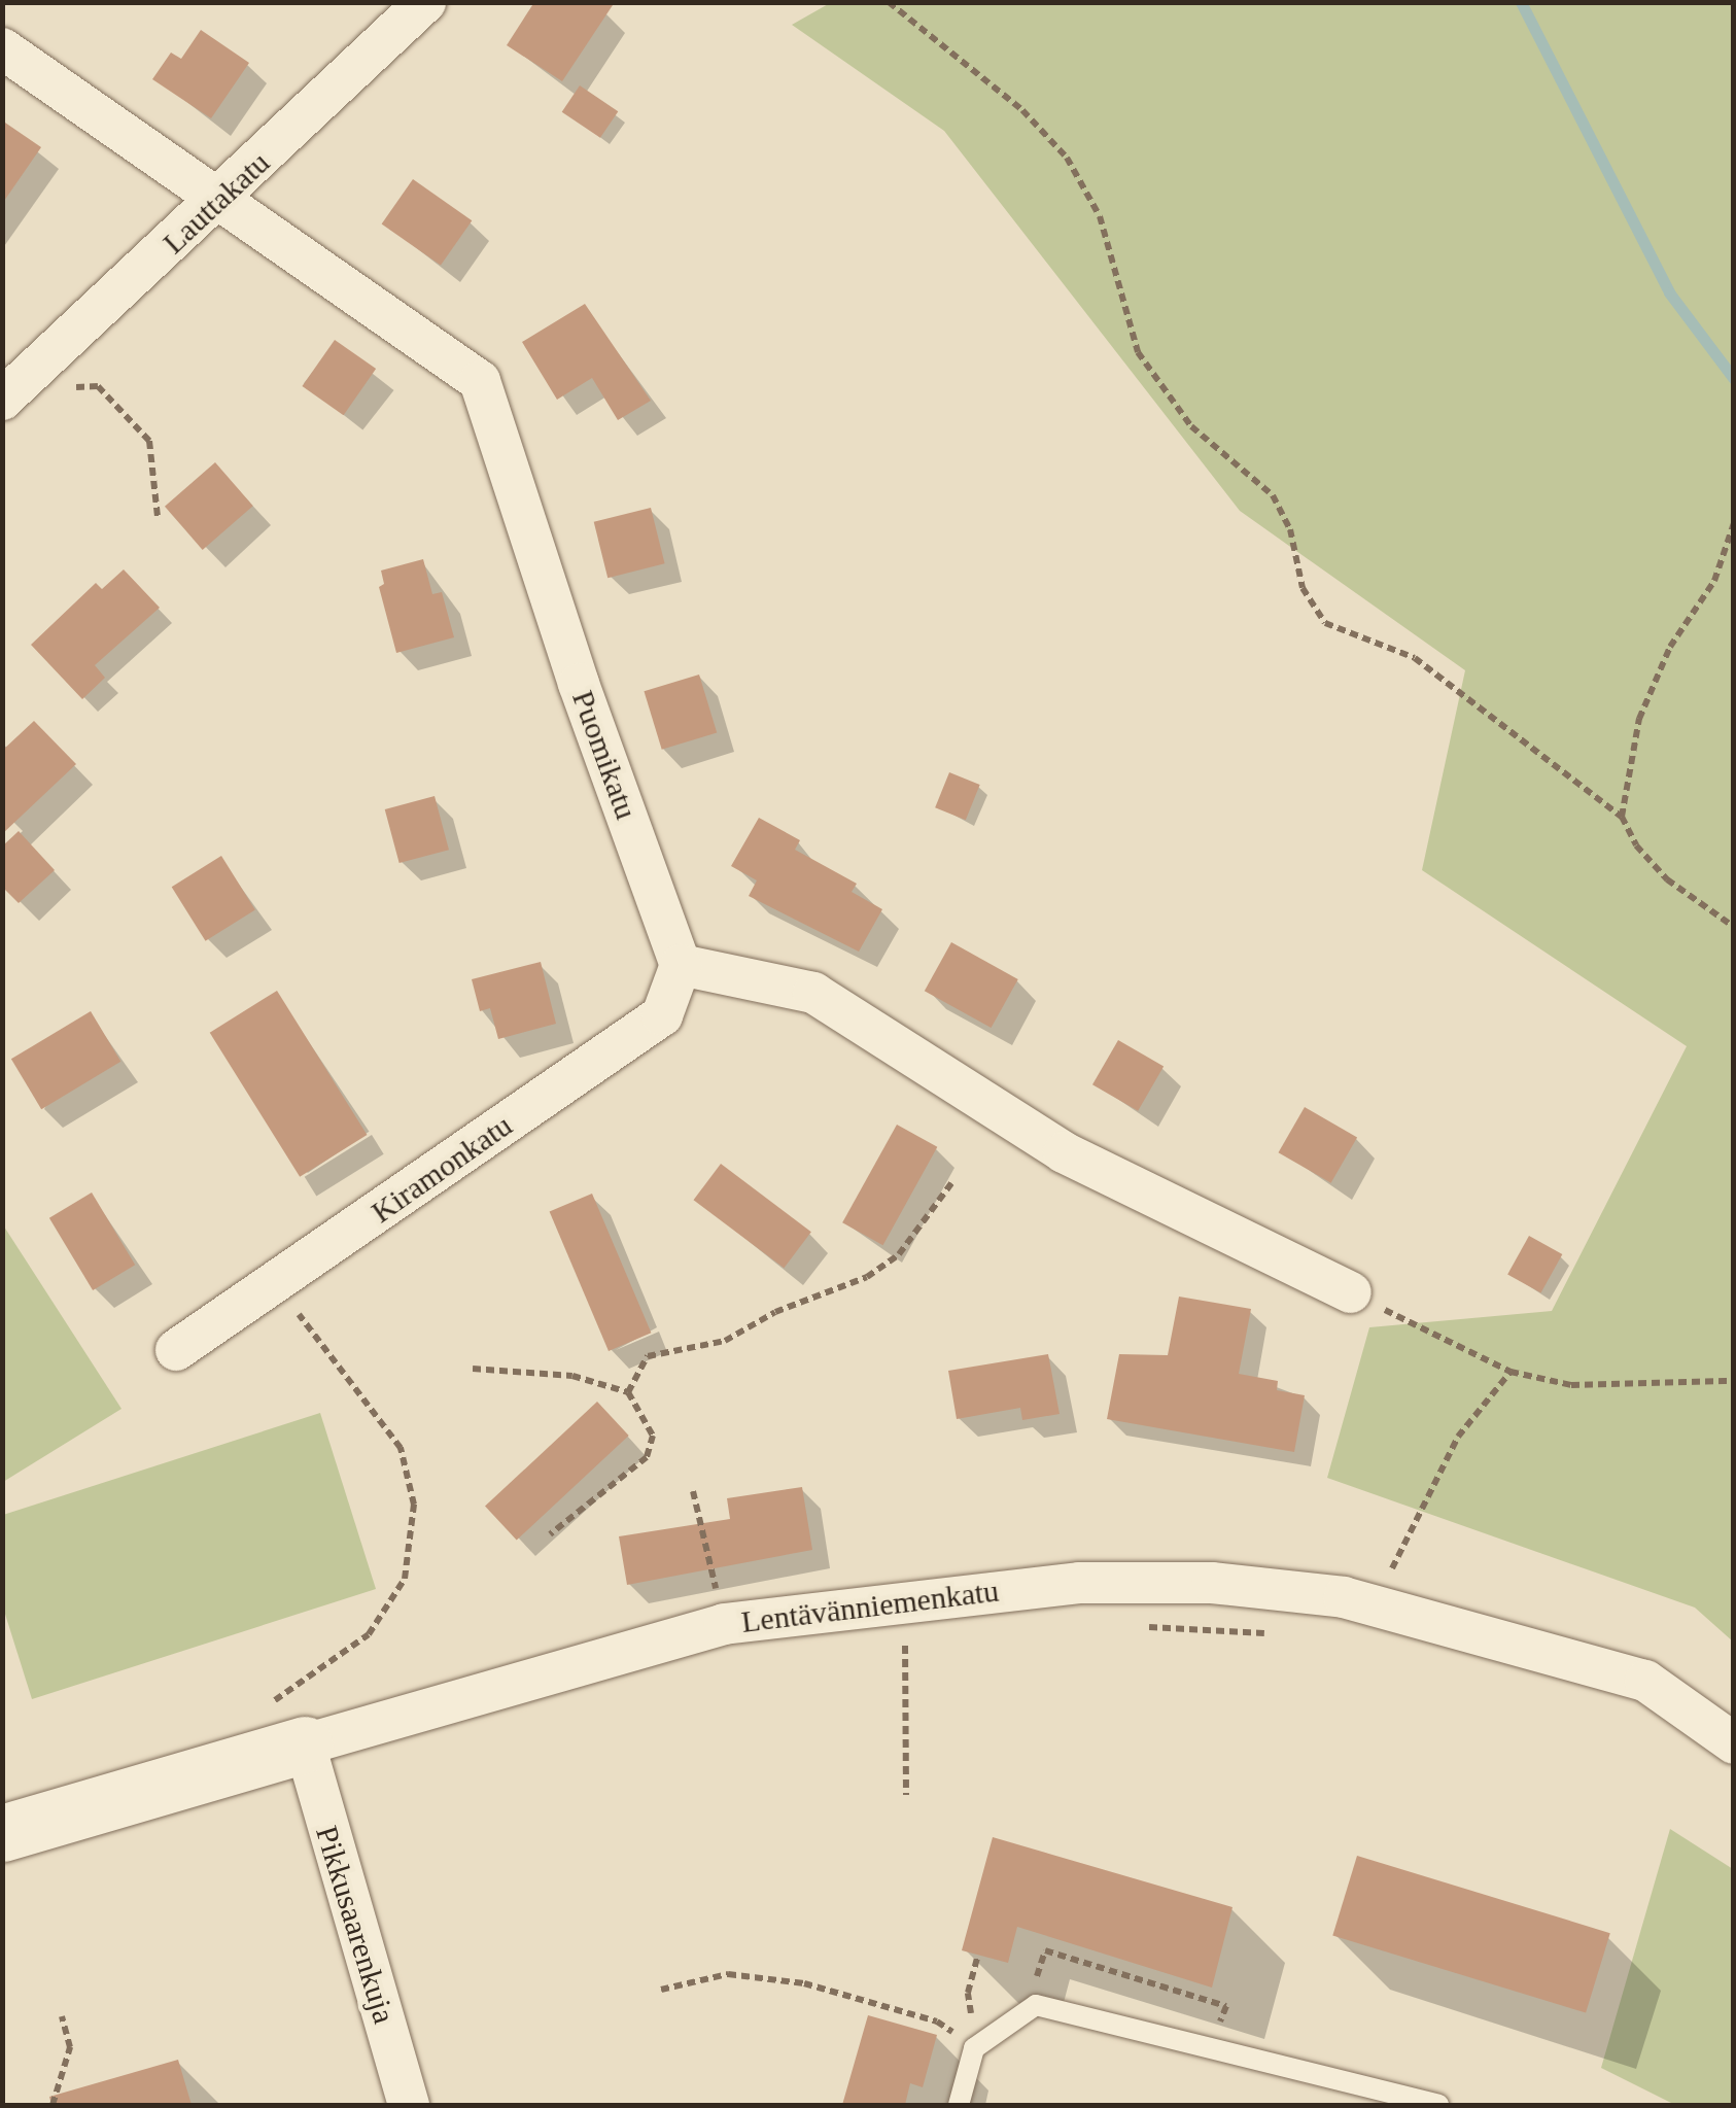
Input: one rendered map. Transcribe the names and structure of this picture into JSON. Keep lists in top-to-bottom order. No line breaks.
{"streets":{"street":["Lauttakatu","Puomikatu","Kiramonkatu","Lentävänniemenkatu","Pikkusaarenkuja"]},"crossings":[["Lauttakatu","Puomikatu"],["Puomikatu","Kiramonkatu"],["Lentävänniemenkatu","Pikkusaarenkuja"]]}
